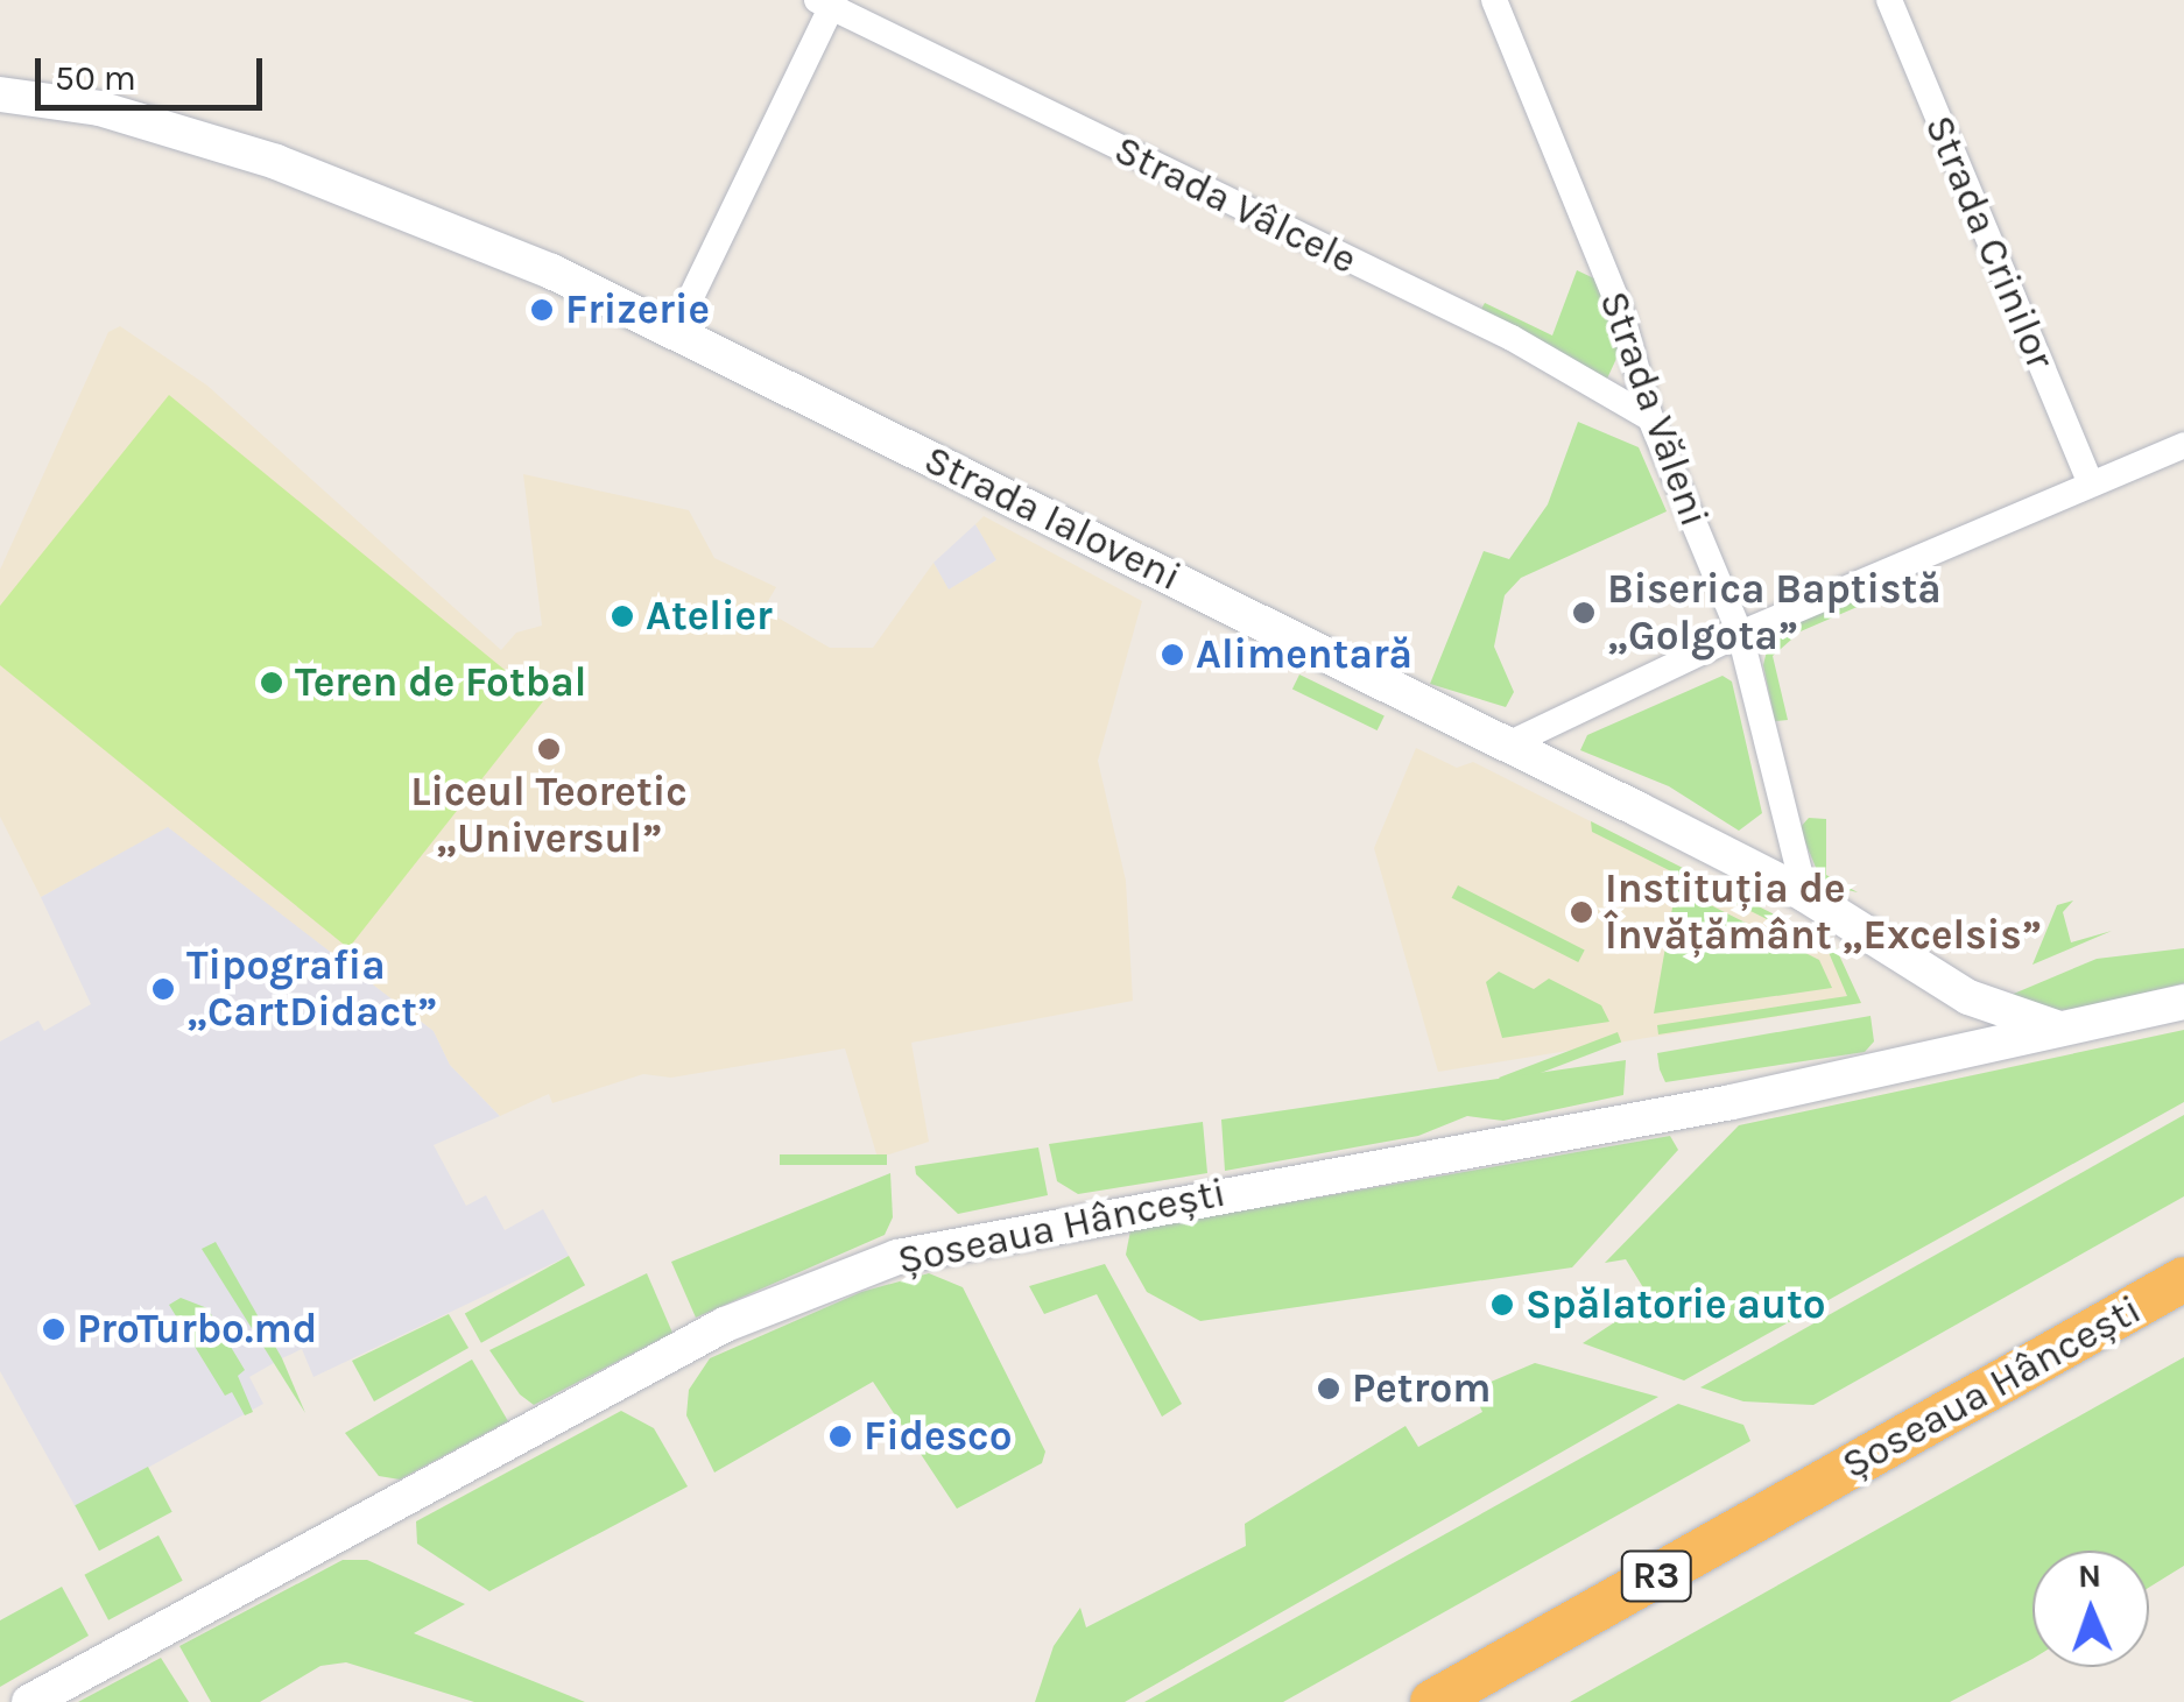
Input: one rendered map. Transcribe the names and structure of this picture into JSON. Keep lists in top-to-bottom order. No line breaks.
{"streets":{"highway":["Șoseaua Hâncești","R3"],"street":["Strada Vâlcele","Strada Crinilor","Strada Văleni","Strada Ialoveni"]},"crossings":[["Strada Vâlcele","Strada Văleni"],["Strada Văleni","Strada Ialoveni"],["Strada Ialoveni","Șoseaua Hâncești"]],"places":["Frizerie","Biserica Baptistă „Golgota”","Atelier","Alimentară","Teren de Fotbal","Liceul Teoretic „Universul”","Instituția de Învățământ „Excelsis”","Tipografia „CartDidact”","Spălatorie auto","ProTurbo.md","Petrom","Fidesco"],"scale_bar":"50 m","north":"top"}
